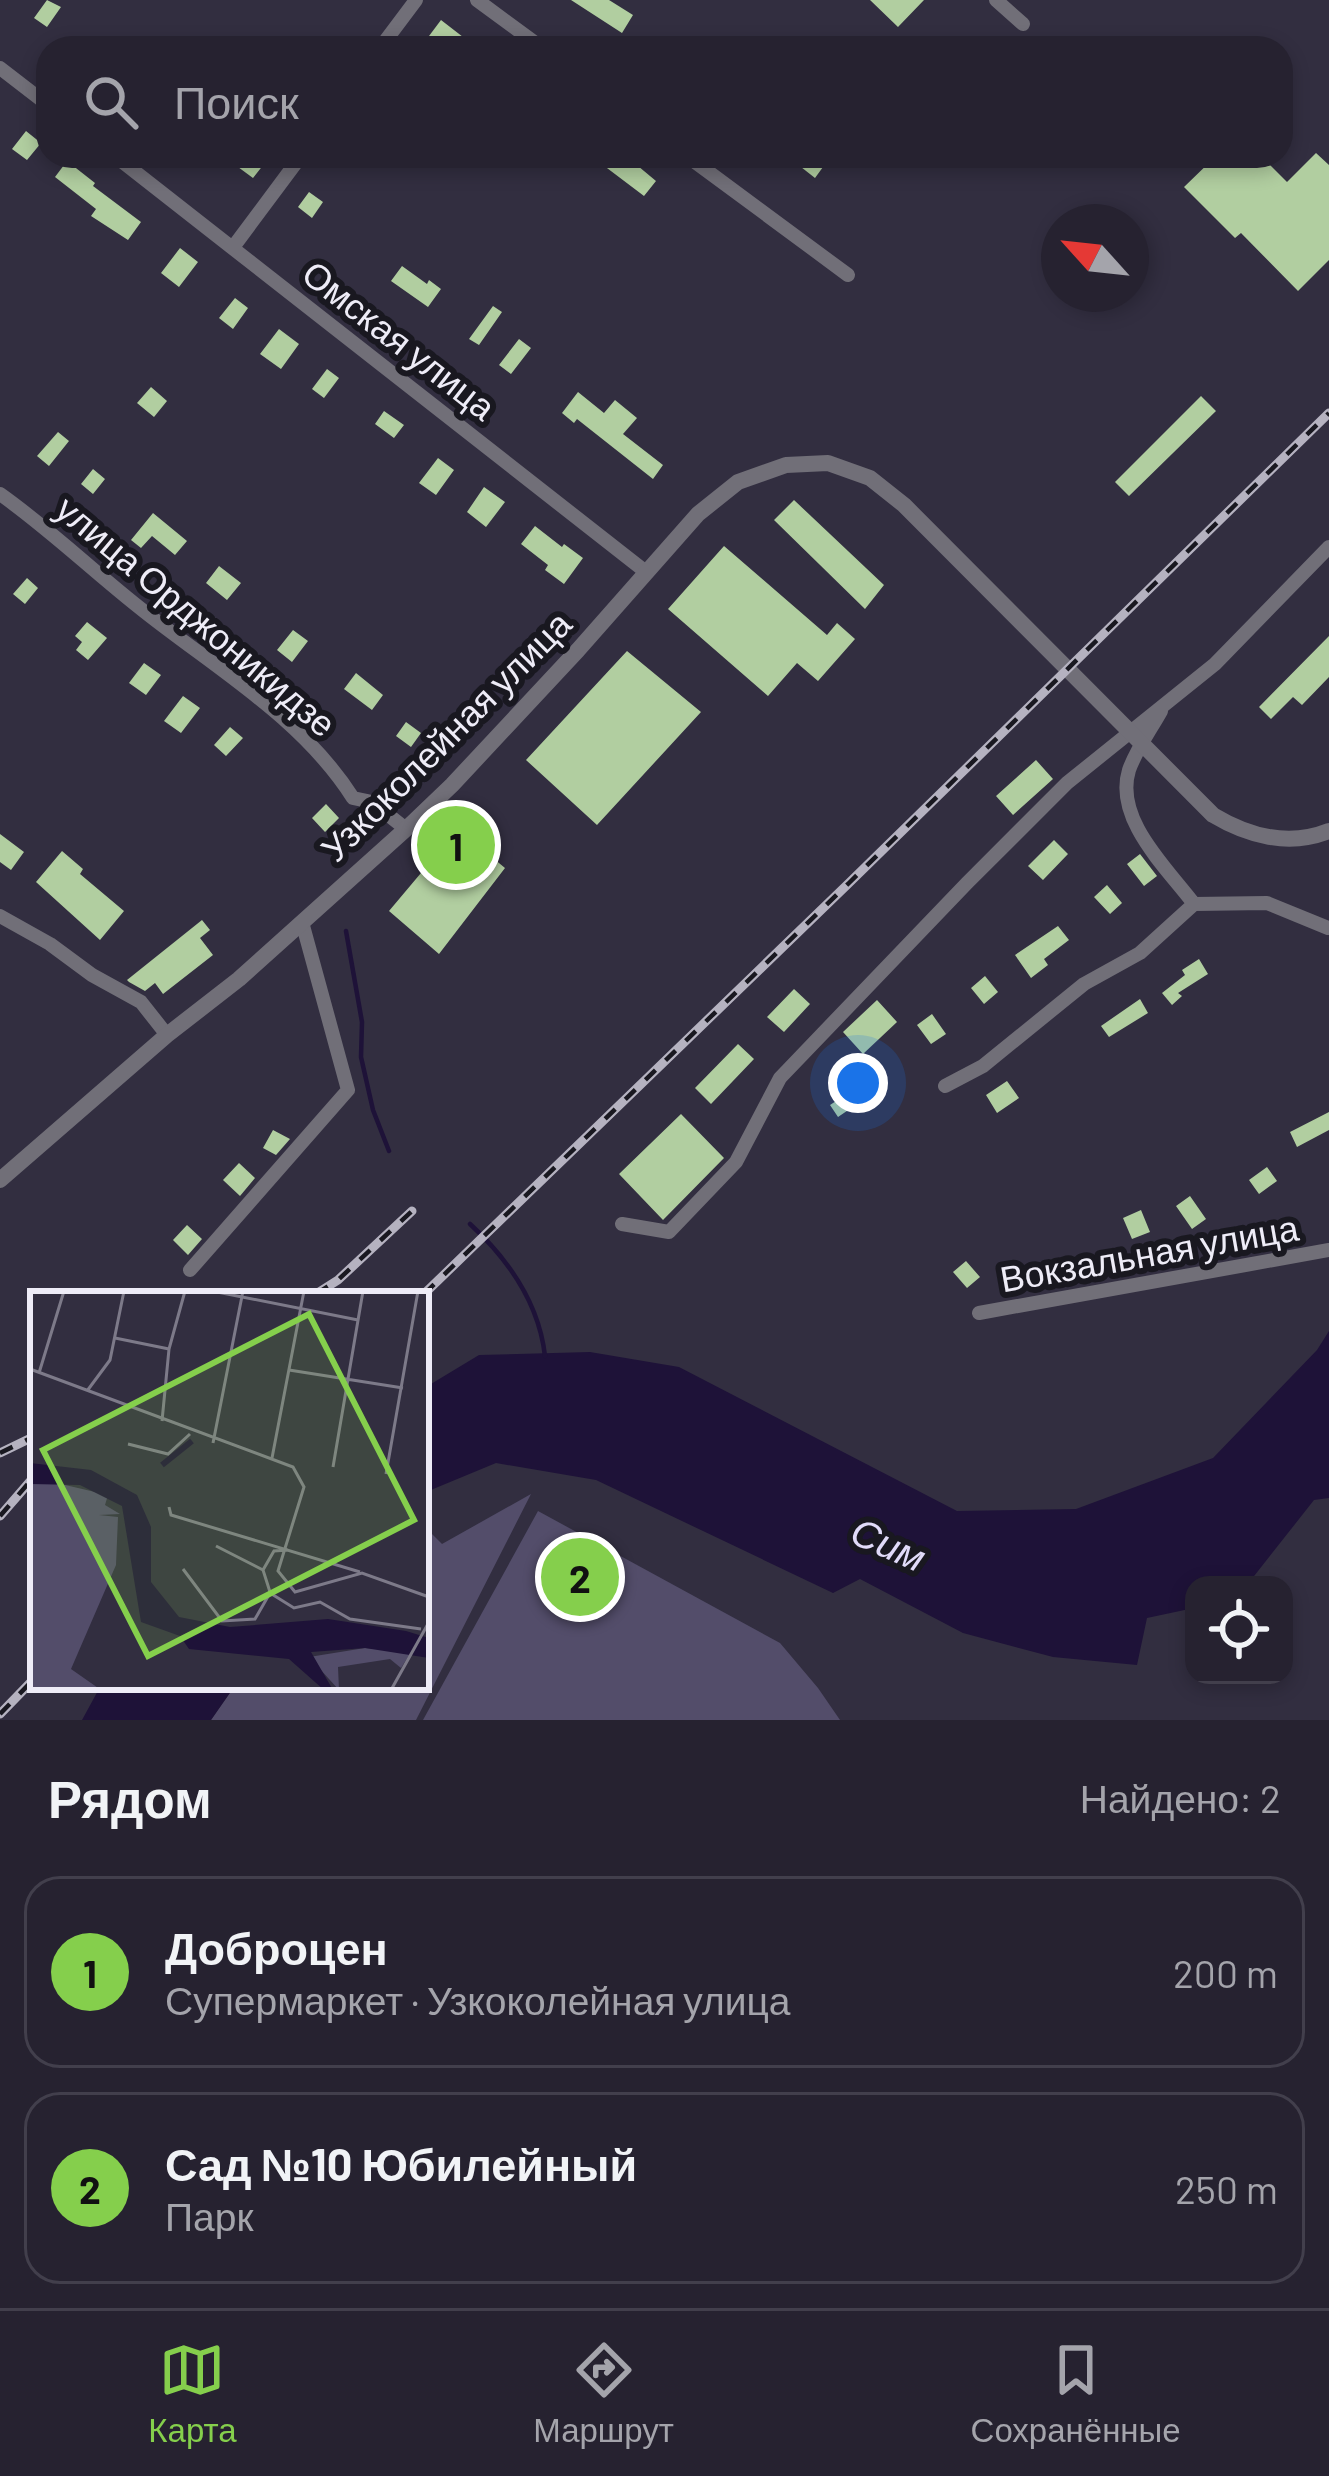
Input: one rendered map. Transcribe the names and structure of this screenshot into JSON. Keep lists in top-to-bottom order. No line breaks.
{"streets":{"street":["Омская улица","улица Орджоникидзе","Узкоколейная улица","Вокзальная улица"]},"crossings":[["Омская улица","Узкоколейная улица"],["улица Орджоникидзе","Узкоколейная улица"]],"water":["Сим"],"north":"top left","page":{"search":"Поиск","pins":["1","2"],"heading":["Рядом","Найдено: 2"],"list":[{"mark":"1","name":"Доброцен","note":"Супермаркет · Узкоколейная улица","value":"200 m"},{"mark":"2","name":"Сад №10 Юбилейный","note":"Парк","value":"250 m"}],"nav":["Карта","Маршрут","Сохранённые"]}}
